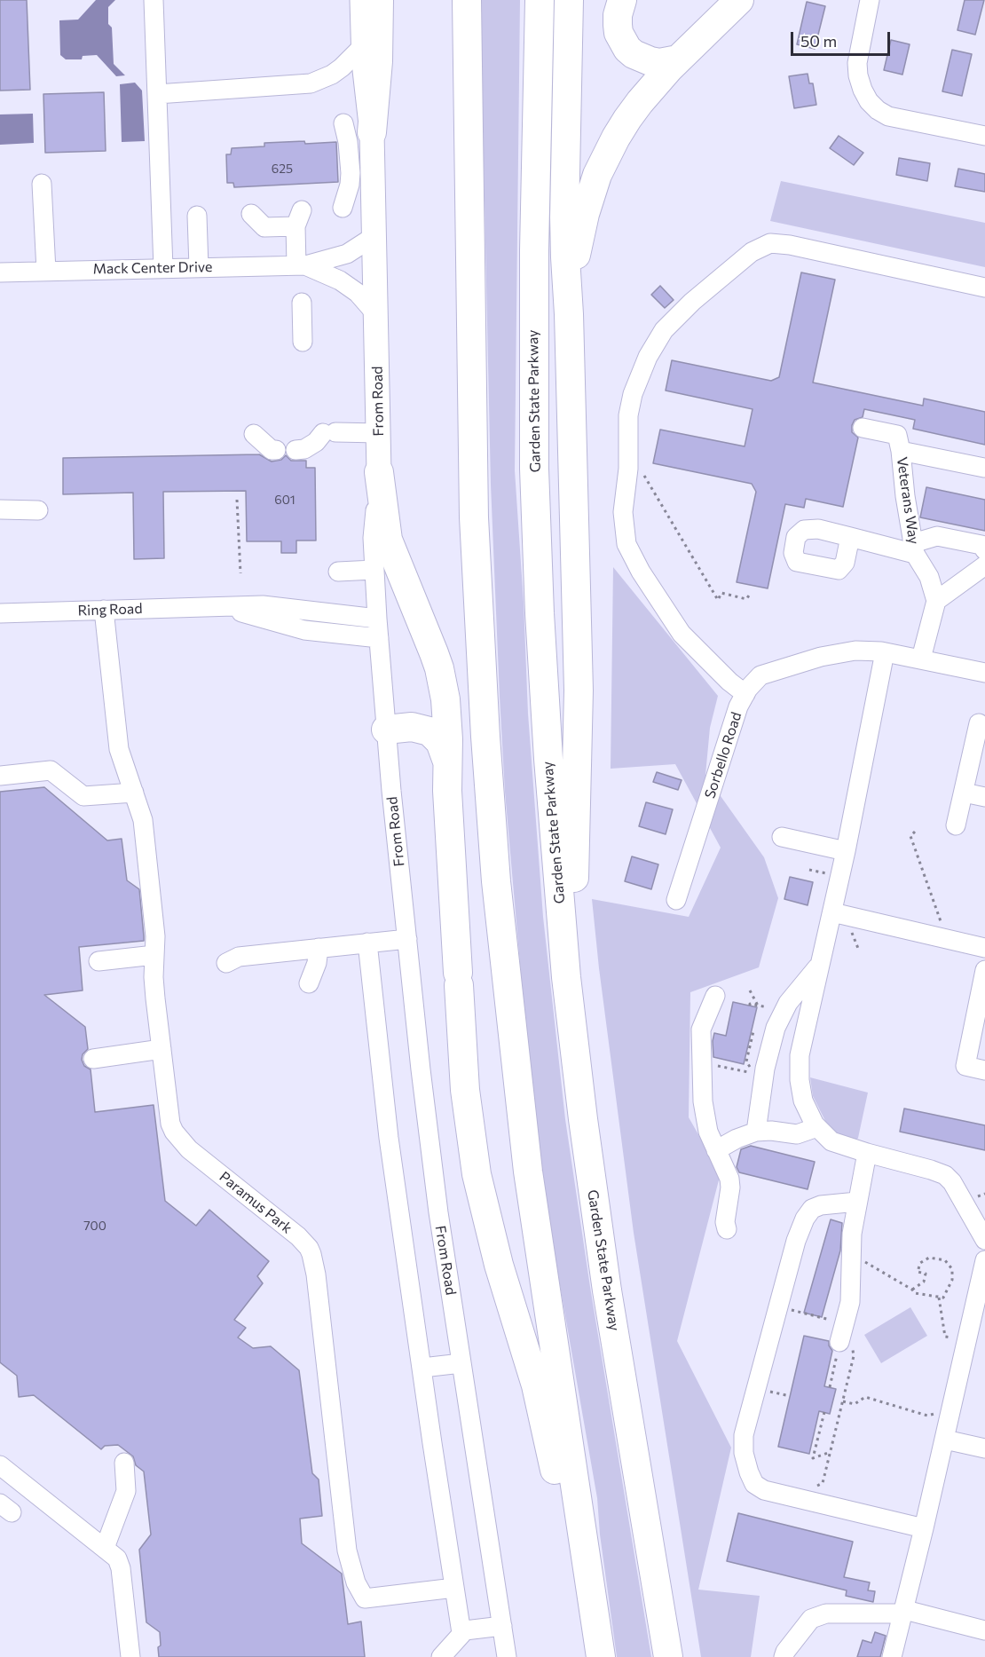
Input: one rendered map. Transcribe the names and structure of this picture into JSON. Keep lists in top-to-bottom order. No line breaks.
{"streets":{"highway":["Garden State Parkway"],"main road":["From Road"],"street":["Mack Center Drive","Veterans Way","Ring Road","Sorbello Road","Paramus Park"]},"crossings":[["Mack Center Drive","From Road"],["From Road","Ring Road"],["Ring Road","Paramus Park"]],"house_numbers":["625","601","700"],"scale_bar":"50 m"}
